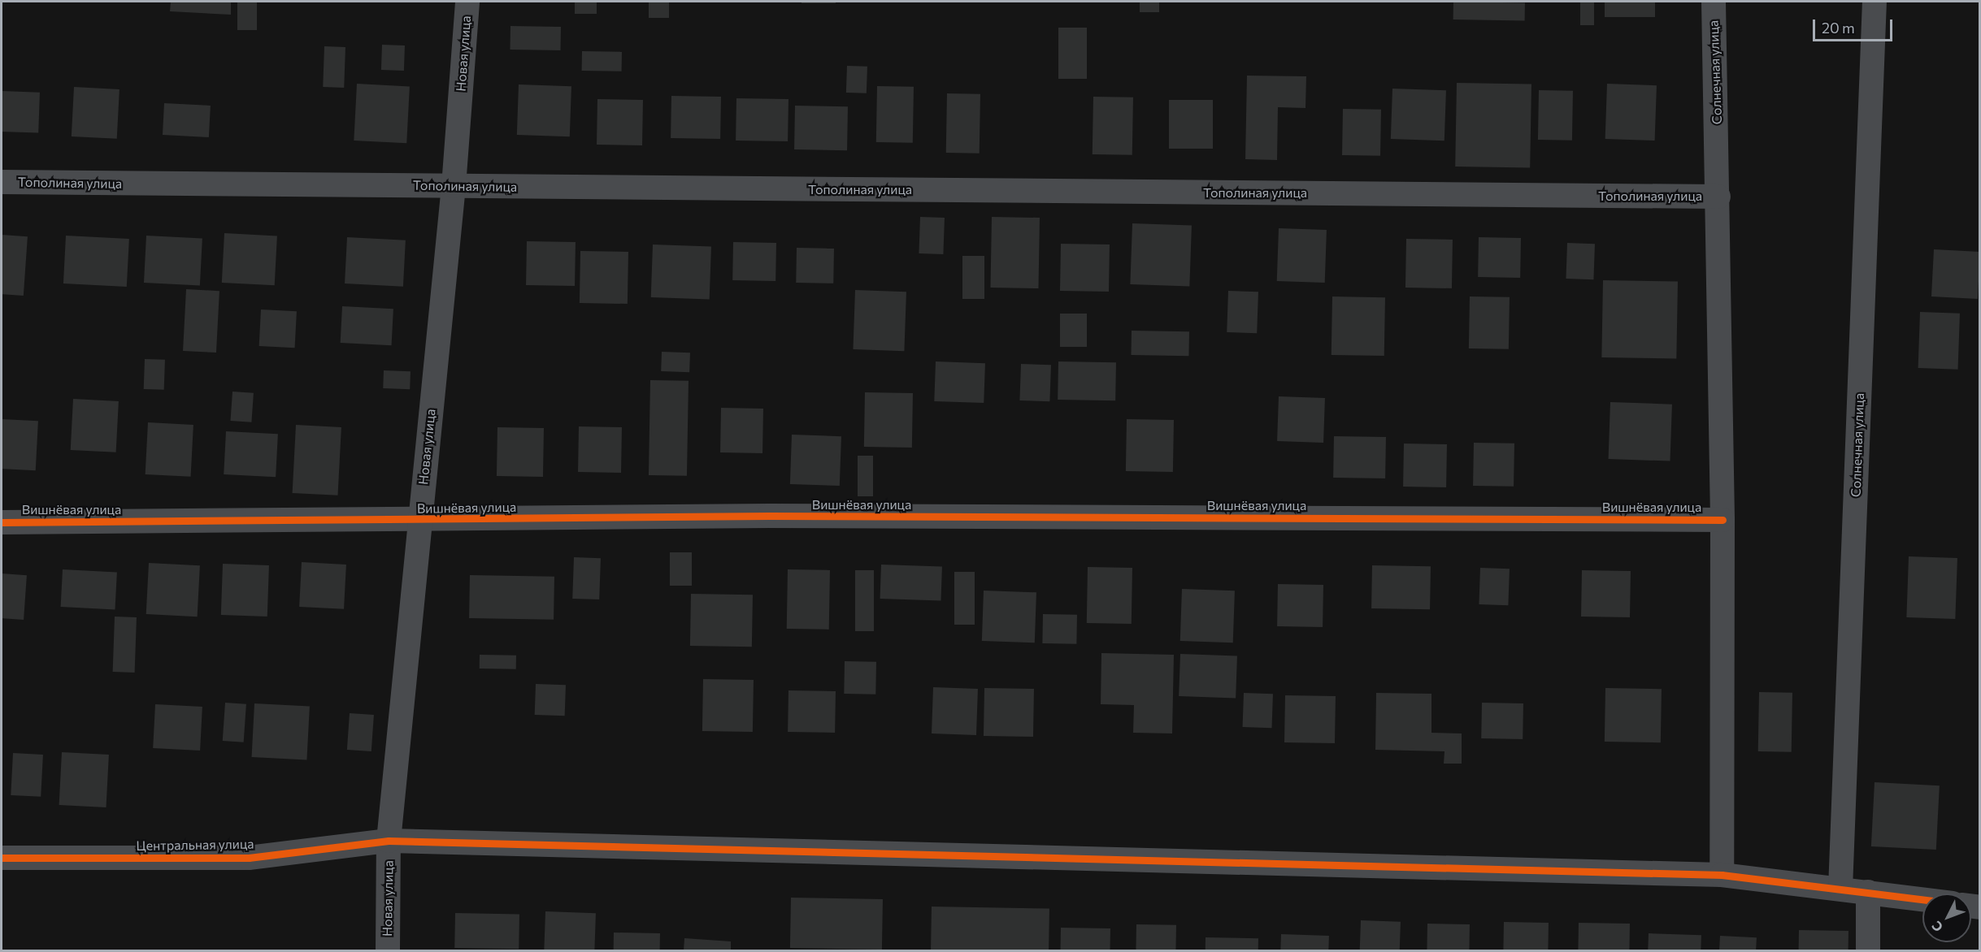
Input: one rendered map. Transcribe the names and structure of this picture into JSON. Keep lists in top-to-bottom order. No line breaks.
{"streets":{"street":["Новая улица","Солнечная улица","Тополиная улица","Вишнёвая улица","Центральная улица"]},"crossings":[["Новая улица","Тополиная улица"],["Новая улица","Вишнёвая улица"],["Новая улица","Центральная улица"],["Солнечная улица","Тополиная улица"],["Солнечная улица","Вишнёвая улица"],["Солнечная улица","Центральная улица"]],"scale_bar":"20 m","north":"bottom left"}
